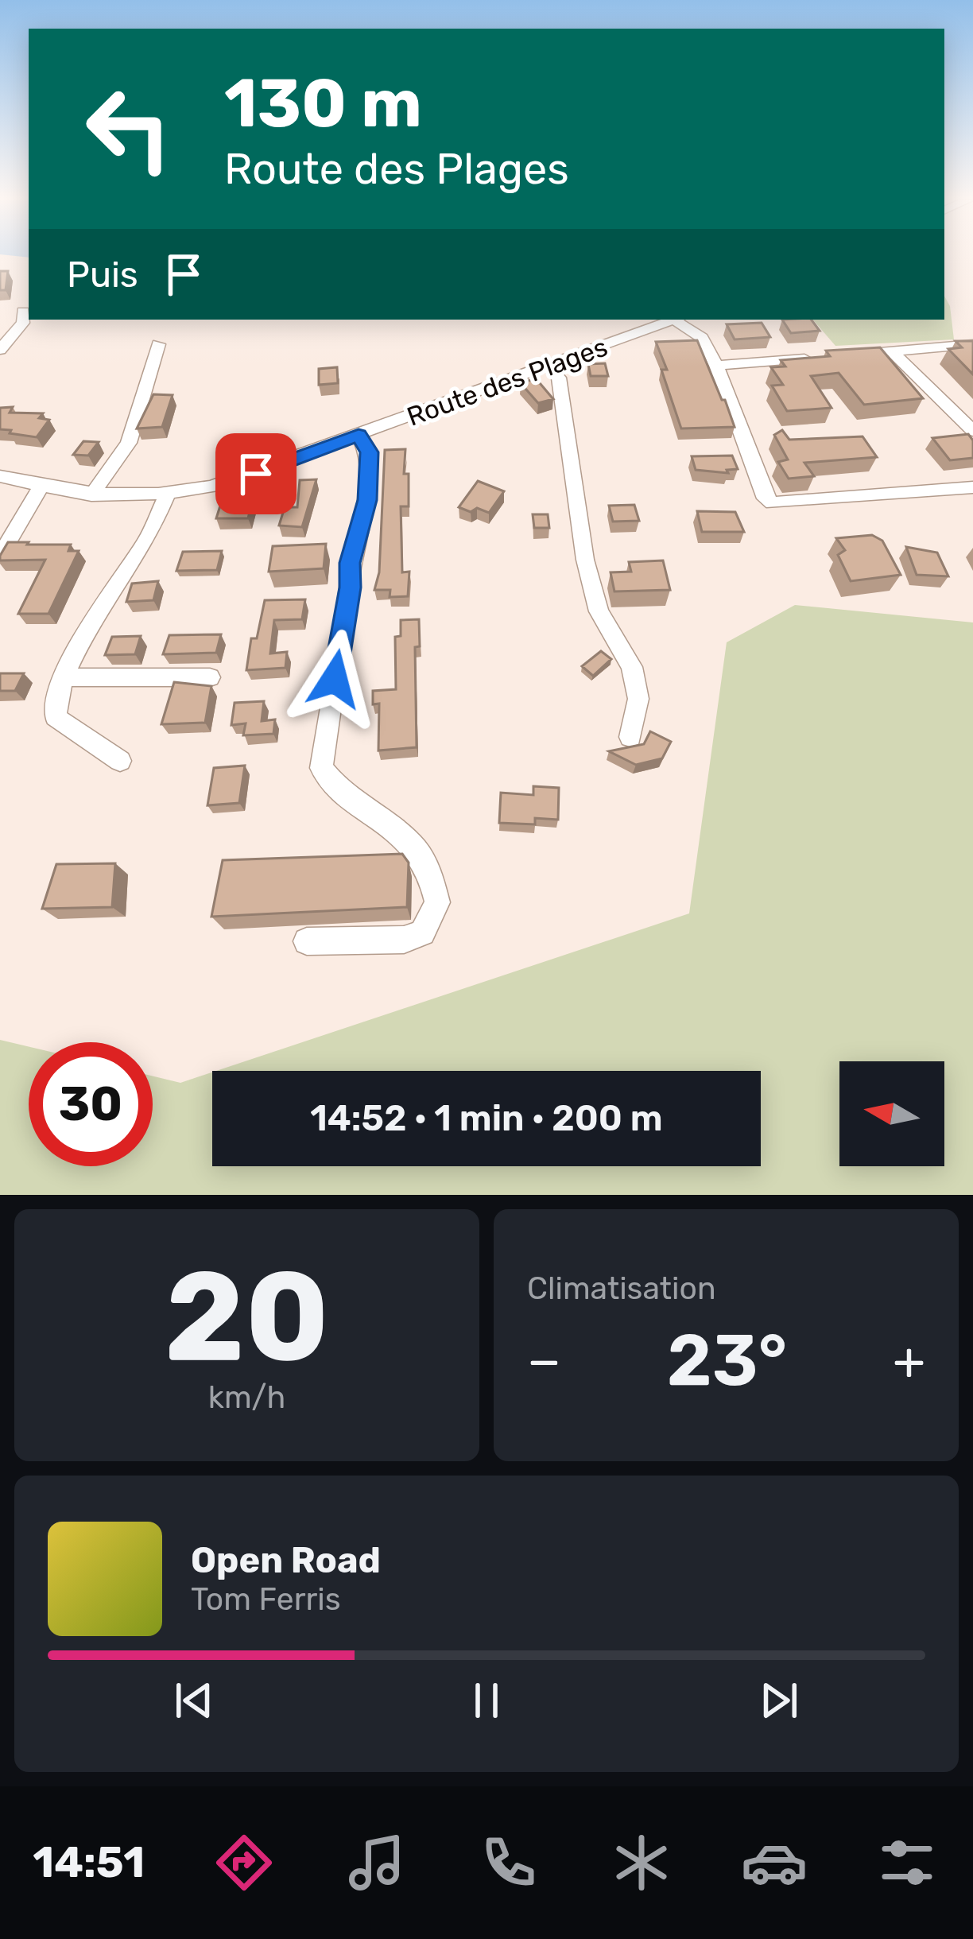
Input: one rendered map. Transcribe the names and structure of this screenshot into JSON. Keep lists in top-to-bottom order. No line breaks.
{"streets":{"street":["Route des Plages"]},"north":"left","page":{"turn":["130 m","Route des Plages"],"then":"Puis","limit":"30","trip":"14:52 · 1 min · 200 m","tile":[["20","km/h"],"Climatisation"],"heat":["−","23°","+"],"song":["Open Road","Tom Ferris"],"tabs":"14:51"}}
